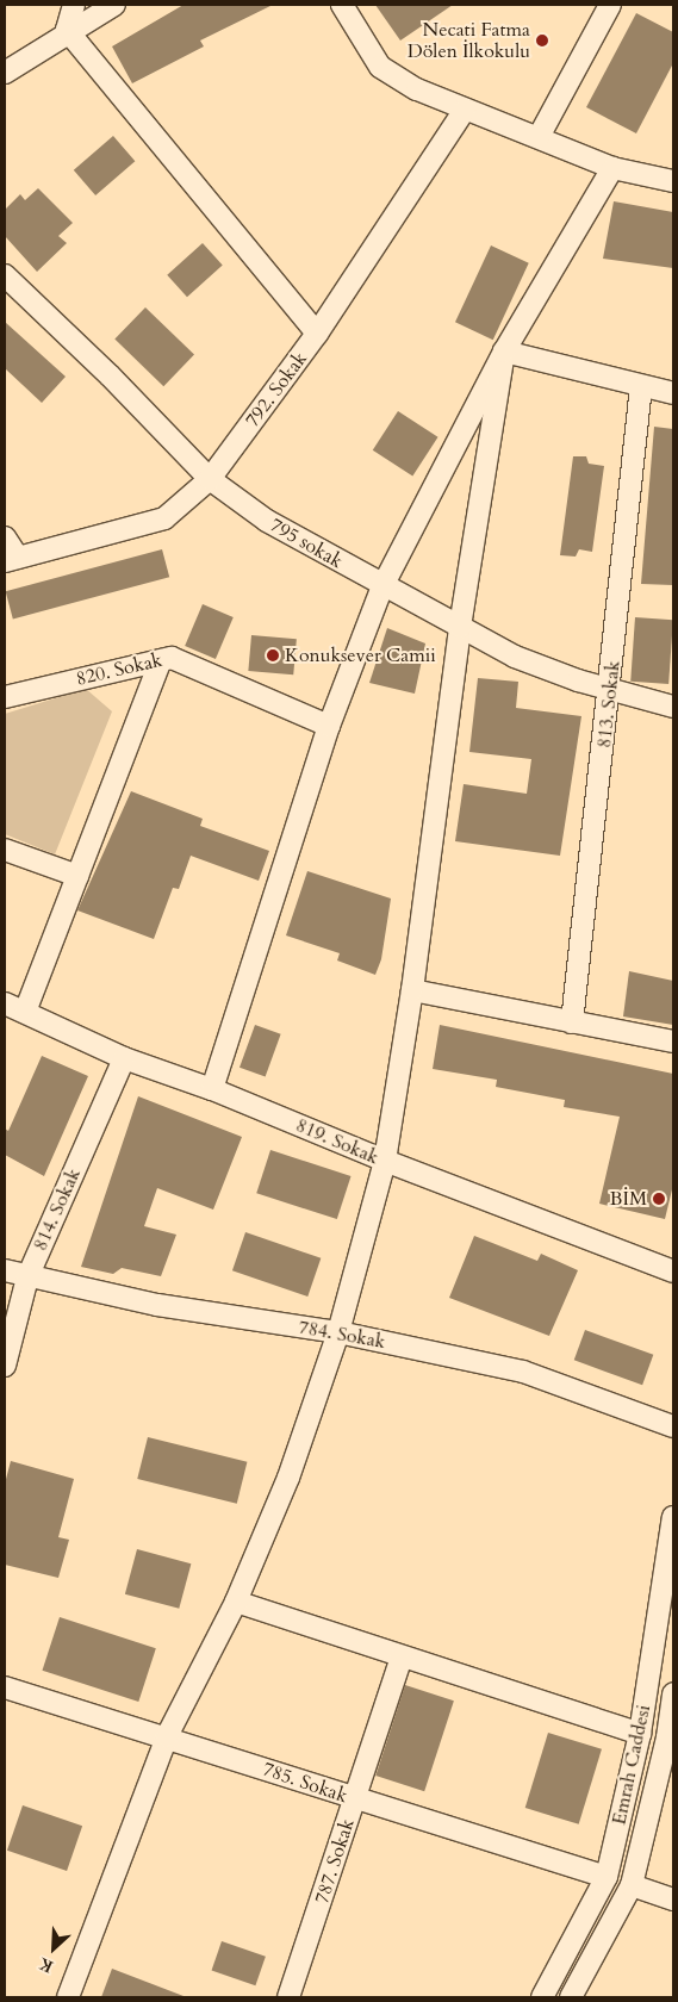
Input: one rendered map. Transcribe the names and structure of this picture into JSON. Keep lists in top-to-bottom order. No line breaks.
{"streets":{"street":["792. Sokak","795 sokak","820. Sokak","813. Sokak","819. Sokak","814. Sokak","784. Sokak","Emrah Caddesi","785. Sokak","787. Sokak"]},"crossings":[["792. Sokak","795 sokak"],["795 sokak","813. Sokak"],["819. Sokak","814. Sokak"],["814. Sokak","784. Sokak"],["Emrah Caddesi","785. Sokak"],["785. Sokak","787. Sokak"]],"places":["Necati Fatma Dölen İlkokulu","Konuksever Camii","BİM"],"north":"bottom left"}
